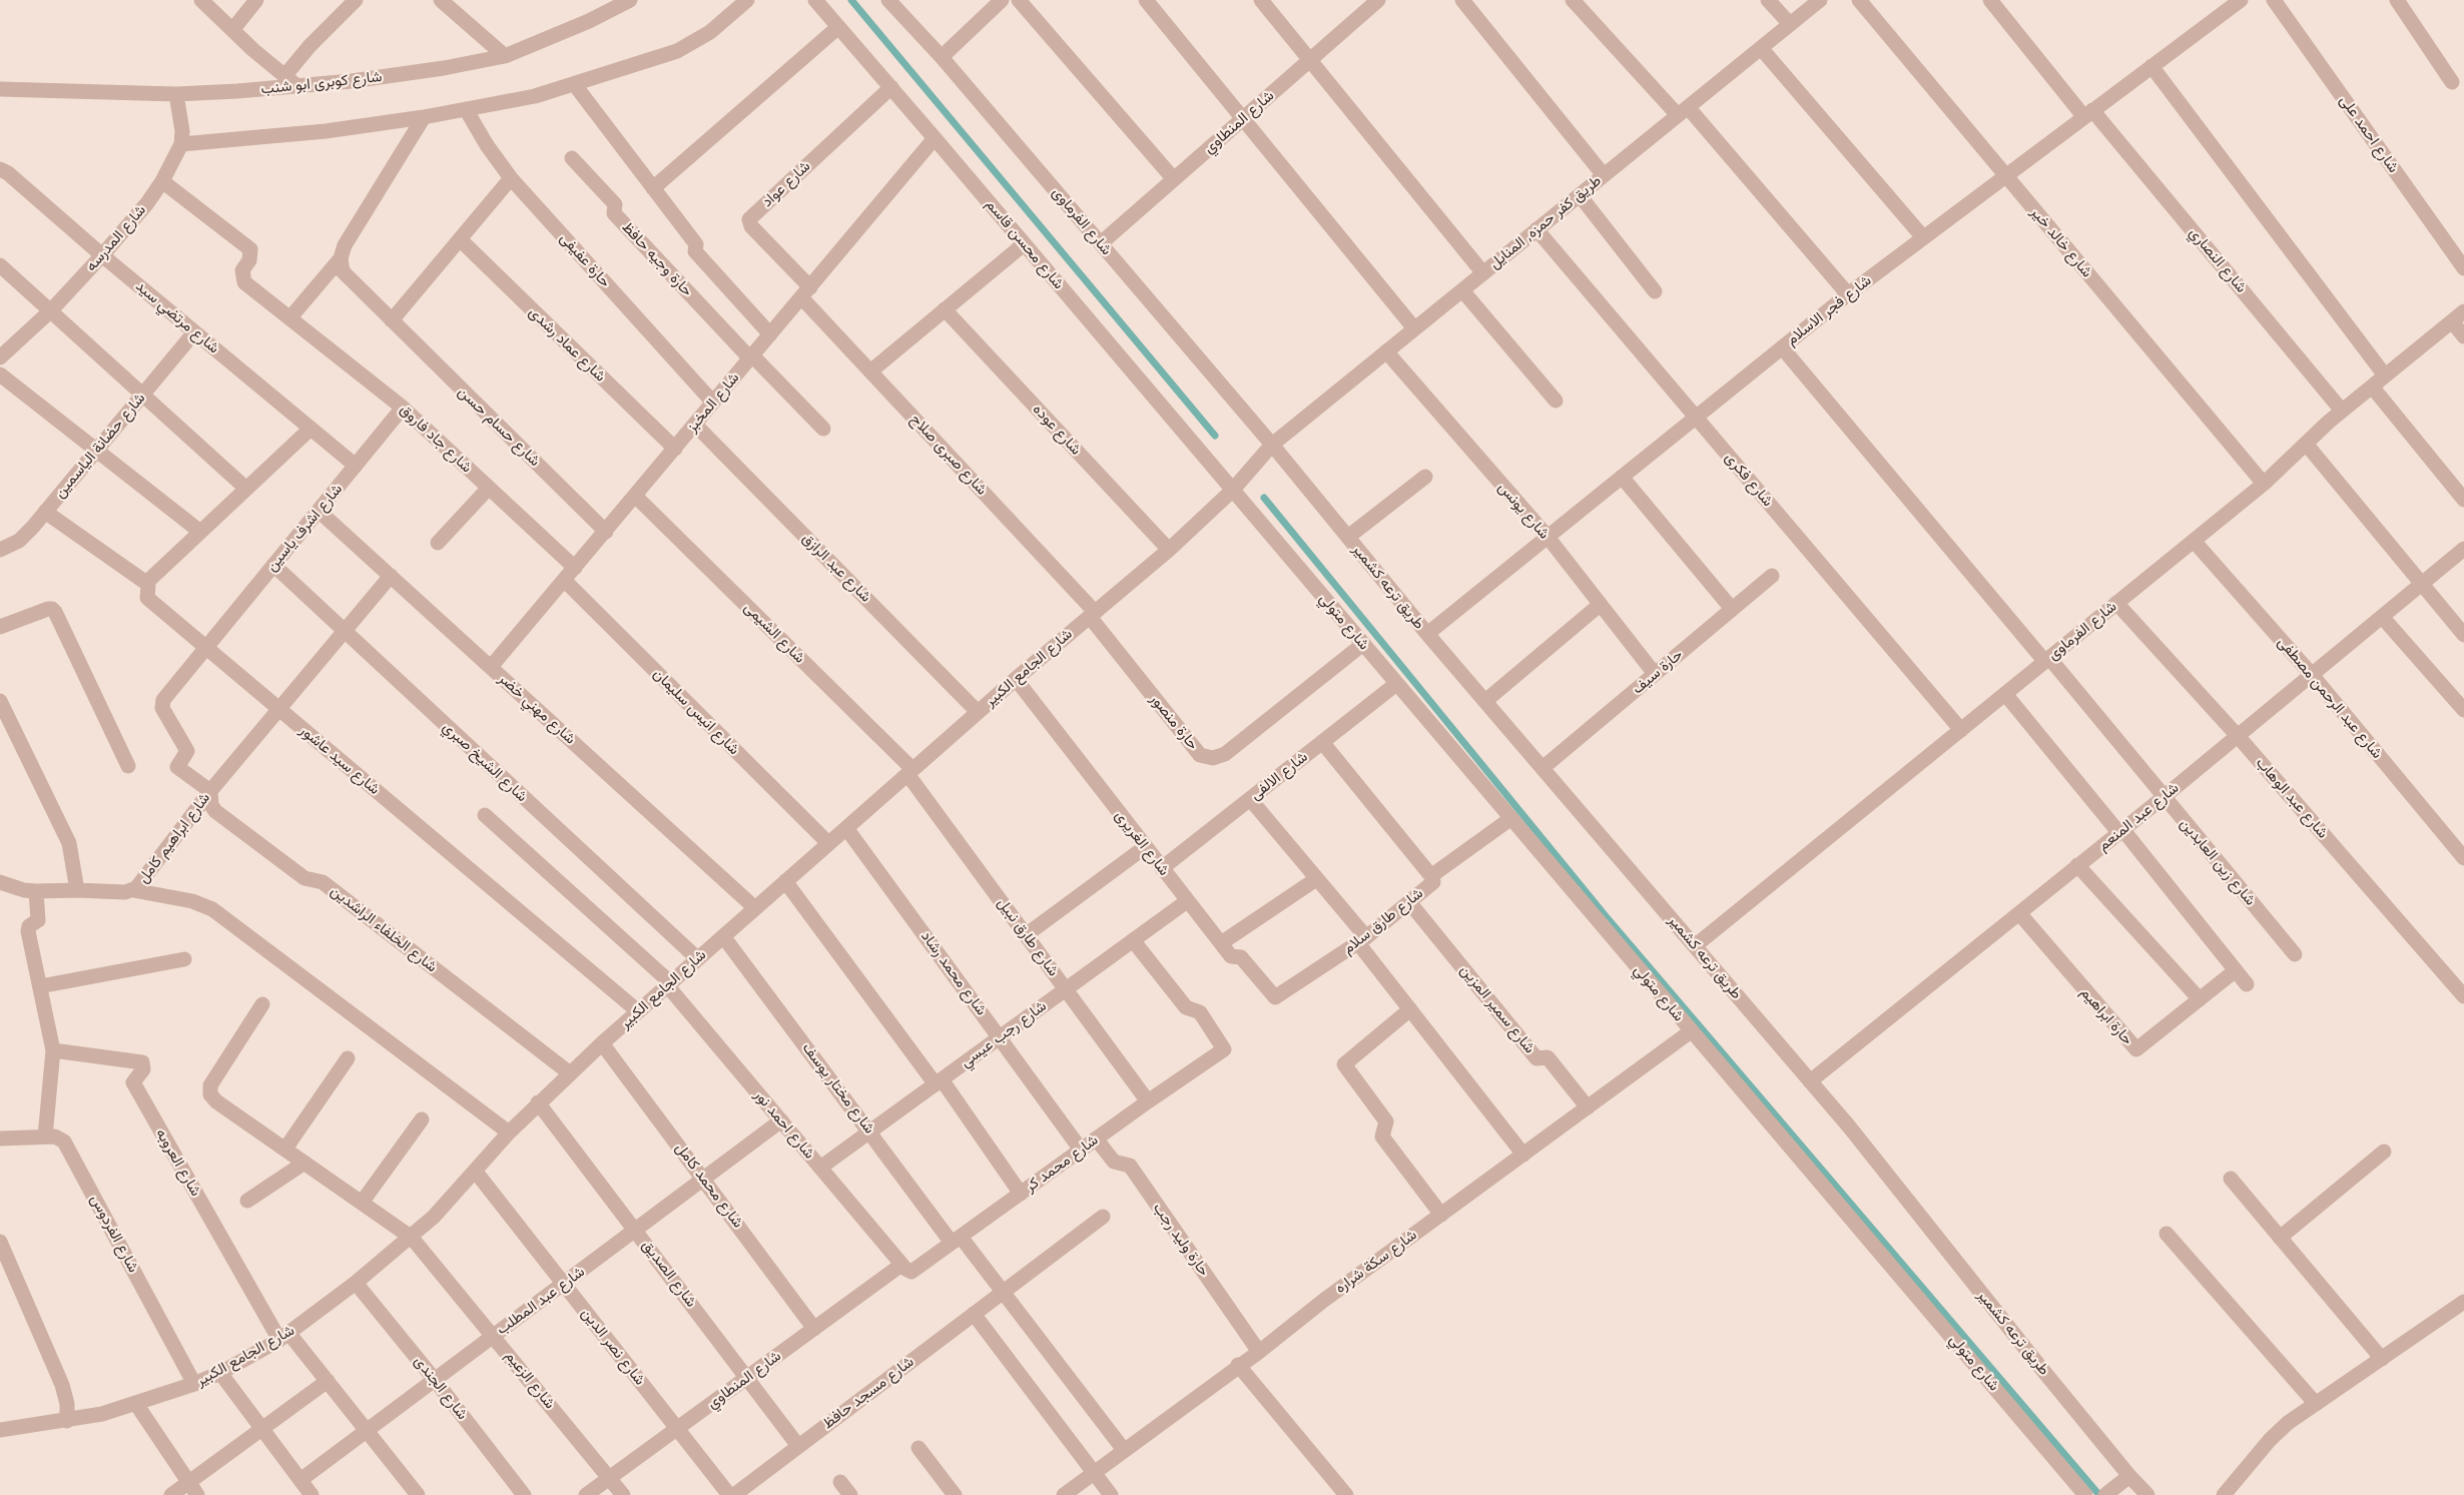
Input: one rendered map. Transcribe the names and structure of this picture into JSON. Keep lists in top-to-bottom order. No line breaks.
{"streets":{"street":["شارع كوبرى ابو شنب","شارع المنطاوي","شارع احمد على","شارع عواد","شارع الفرماوى","طريق كفر حمزه, المنايل","شارع المدرسه","شارع خالد خير","شارع محسن قاسم","حارة وجيه حافظ","حارة عفيفى","شارع النصاري","شارع فجر الاسلام","شارع مرتضي سيد","شارع عماد رشدى","شارع المخبز","شارع حسام حسن","شارع عوده","شارع جاد فاروق","شارع حضانة الياسمين","شارع صبرى صلاح","شارع فكرى","شارع يونس","شارع اشرف ياسين","شارع عبد الرازق","طريق ترعه كشمير","شارع متولي","شارع الشيمى","شارع الجامع الكبير","حارة سيف","شارع عبد الرحمن مصطفى","شارع مهني خضر","شارع انيس سليمان","حارة منصور","شارع سيد عاشور","شارع الشيخ صبري","شارع الالفى","شارع عبد الوهاب","شارع عبد المنعم","شارع ابراهيم كامل","شارع الغريرى","شارع زين العابدين","شارع طارق سلام","شارع الخلفاء الراشدين","شارع طارق نبيل","شارع محمد رشاد","شارع سمير المزين","حارة ابراهيم","شارع رجب عيسي","شارع مختار يوسف","شارع احمد نور","شارع العروبه","شارع محمد كر","شارع محمد كامل","شارع الفردوس","حارة وليد رجب","شارع سكة شراره","شارع الصديق","شارع عبد المطلب","شارع نصر الدين","شارع الزعيم","شارع الجندى","شارع مسجد حافظ"]},"crossings":[["شارع كوبرى ابو شنب","شارع المدرسه"],["شارع المنطاوي","شارع الفرماوى"],["شارع المنطاوي","شارع احمد نور"],["شارع المنطاوي","شارع محمد كر"],["شارع المنطاوي","شارع محمد كامل"],["شارع المنطاوي","شارع الصديق"],["شارع المنطاوي","شارع نصر الدين"],["شارع المنطاوي","شارع الزعيم"],["شارع عواد","شارع محسن قاسم"],["شارع عواد","شارع المخبز"],["شارع عواد","شارع صبرى صلاح"],["شارع الفرماوى","طريق كفر حمزه, المنايل"],["شارع الفرماوى","شارع خالد خير"],["شارع الفرماوى","شارع النصاري"],["شارع الفرماوى","شارع فكرى"],["شارع الفرماوى","طريق ترعه كشمير"],["شارع الفرماوى","شارع الجامع الكبير"],["شارع الفرماوى","شارع عبد الرحمن مصطفى"],["شارع الفرماوى","شارع عبد الوهاب"],["شارع الفرماوى","شارع زين العابدين"],["طريق كفر حمزه, المنايل","شارع فكرى"],["طريق كفر حمزه, المنايل","شارع يونس"],["طريق كفر حمزه, المنايل","طريق ترعه كشمير"],["طريق كفر حمزه, المنايل","شارع الجامع الكبير"],["شارع المدرسه","شارع مرتضي سيد"],["شارع المدرسه","شارع جاد فاروق"],["شارع خالد خير","شارع فجر الاسلام"],["شارع محسن قاسم","شارع المخبز"],["شارع محسن قاسم","شارع متولي"],["شارع محسن قاسم","شارع الجامع الكبير"],["حارة وجيه حافظ","شارع المخبز"],["حارة عفيفى","شارع المخبز"],["شارع النصاري","شارع فجر الاسلام"],["شارع فجر الاسلام","شارع فكرى"],["شارع فجر الاسلام","شارع يونس"],["شارع فجر الاسلام","طريق ترعه كشمير"],["شارع فجر الاسلام","شارع زين العابدين"],["شارع مرتضي سيد","شارع حضانة الياسمين"],["شارع مرتضي سيد","شارع اشرف ياسين"],["شارع عماد رشدى","شارع المخبز"],["شارع المخبز","شارع حسام حسن"],["شارع المخبز","شارع جاد فاروق"],["شارع المخبز","شارع صبرى صلاح"],["شارع المخبز","شارع عبد الرازق"],["شارع المخبز","شارع الشيمى"],["شارع المخبز","شارع مهني خضر"],["شارع المخبز","شارع انيس سليمان"],["شارع عوده","شارع الجامع الكبير"],["شارع جاد فاروق","شارع اشرف ياسين"],["شارع حضانة الياسمين","شارع سيد عاشور"],["شارع صبرى صلاح","شارع الجامع الكبير"],["شارع صبرى صلاح","حارة منصور"],["شارع يونس","حارة سيف"],["شارع اشرف ياسين","شارع مهني خضر"],["شارع اشرف ياسين","شارع سيد عاشور"],["شارع اشرف ياسين","شارع الشيخ صبري"],["شارع اشرف ياسين","شارع الخلفاء الراشدين"],["شارع عبد الرازق","شارع الجامع الكبير"],["طريق ترعه كشمير","شارع الجامع الكبير"],["طريق ترعه كشمير","حارة سيف"],["طريق ترعه كشمير","شارع عبد المنعم"],["شارع متولي","شارع الجامع الكبير"],["شارع متولي","حارة منصور"],["شارع متولي","شارع الالفى"],["شارع متولي","شارع طارق سلام"],["شارع متولي","شارع سكة شراره"],["شارع الشيمى","شارع الجامع الكبير"],["شارع الشيمى","شارع طارق نبيل"],["شارع الجامع الكبير","شارع مهني خضر"],["شارع الجامع الكبير","شارع انيس سليمان"],["شارع الجامع الكبير","حارة منصور"],["شارع الجامع الكبير","شارع سيد عاشور"],["شارع الجامع الكبير","شارع الشيخ صبري"],["شارع الجامع الكبير","شارع الغريرى"],["شارع الجامع الكبير","شارع الخلفاء الراشدين"],["شارع الجامع الكبير","شارع طارق نبيل"],["شارع الجامع الكبير","شارع محمد رشاد"],["شارع الجامع الكبير","شارع مختار يوسف"],["شارع الجامع الكبير","شارع احمد نور"],["شارع الجامع الكبير","شارع العروبه"],["شارع الجامع الكبير","شارع محمد كامل"],["شارع الجامع الكبير","شارع الفردوس"],["شارع الجامع الكبير","شارع الصديق"],["شارع الجامع الكبير","شارع نصر الدين"],["شارع الجامع الكبير","شارع الزعيم"],["شارع الجامع الكبير","شارع الجندى"],["شارع عبد الرحمن مصطفى","شارع عبد المنعم"],["شارع مهني خضر","شارع ابراهيم كامل"],["شارع سيد عاشور","شارع ابراهيم كامل"],["شارع الشيخ صبري","شارع ابراهيم كامل"],["شارع الالفى","شارع الغريرى"],["شارع عبد الوهاب","شارع عبد المنعم"],["شارع عبد المنعم","شارع زين العابدين"],["شارع عبد المنعم","حارة ابراهيم"],["شارع ابراهيم كامل","شارع الخلفاء الراشدين"],["شارع الغريرى","شارع طارق سلام"],["شارع الغريرى","شارع رجب عيسي"],["شارع طارق سلام","شارع سمير المزين"],["شارع طارق نبيل","شارع رجب عيسي"],["شارع طارق نبيل","شارع محمد كر"],["شارع محمد رشاد","شارع رجب عيسي"],["شارع محمد رشاد","شارع محمد كر"],["شارع سمير المزين","شارع سكة شراره"],["شارع رجب عيسي","شارع مختار يوسف"],["شارع رجب عيسي","شارع احمد نور"],["شارع رجب عيسي","شارع محمد كر"],["شارع مختار يوسف","شارع محمد كر"],["شارع مختار يوسف","شارع سكة شراره"],["شارع مختار يوسف","شارع مسجد حافظ"],["شارع احمد نور","شارع محمد كر"],["شارع احمد نور","شارع عبد المطلب"],["شارع محمد كر","حارة وليد رجب"],["شارع محمد كامل","شارع عبد المطلب"],["حارة وليد رجب","شارع سكة شراره"],["شارع الصديق","شارع عبد المطلب"],["شارع الصديق","شارع مسجد حافظ"],["شارع عبد المطلب","شارع نصر الدين"],["شارع عبد المطلب","شارع الزعيم"],["شارع عبد المطلب","شارع الجندى"]]}
